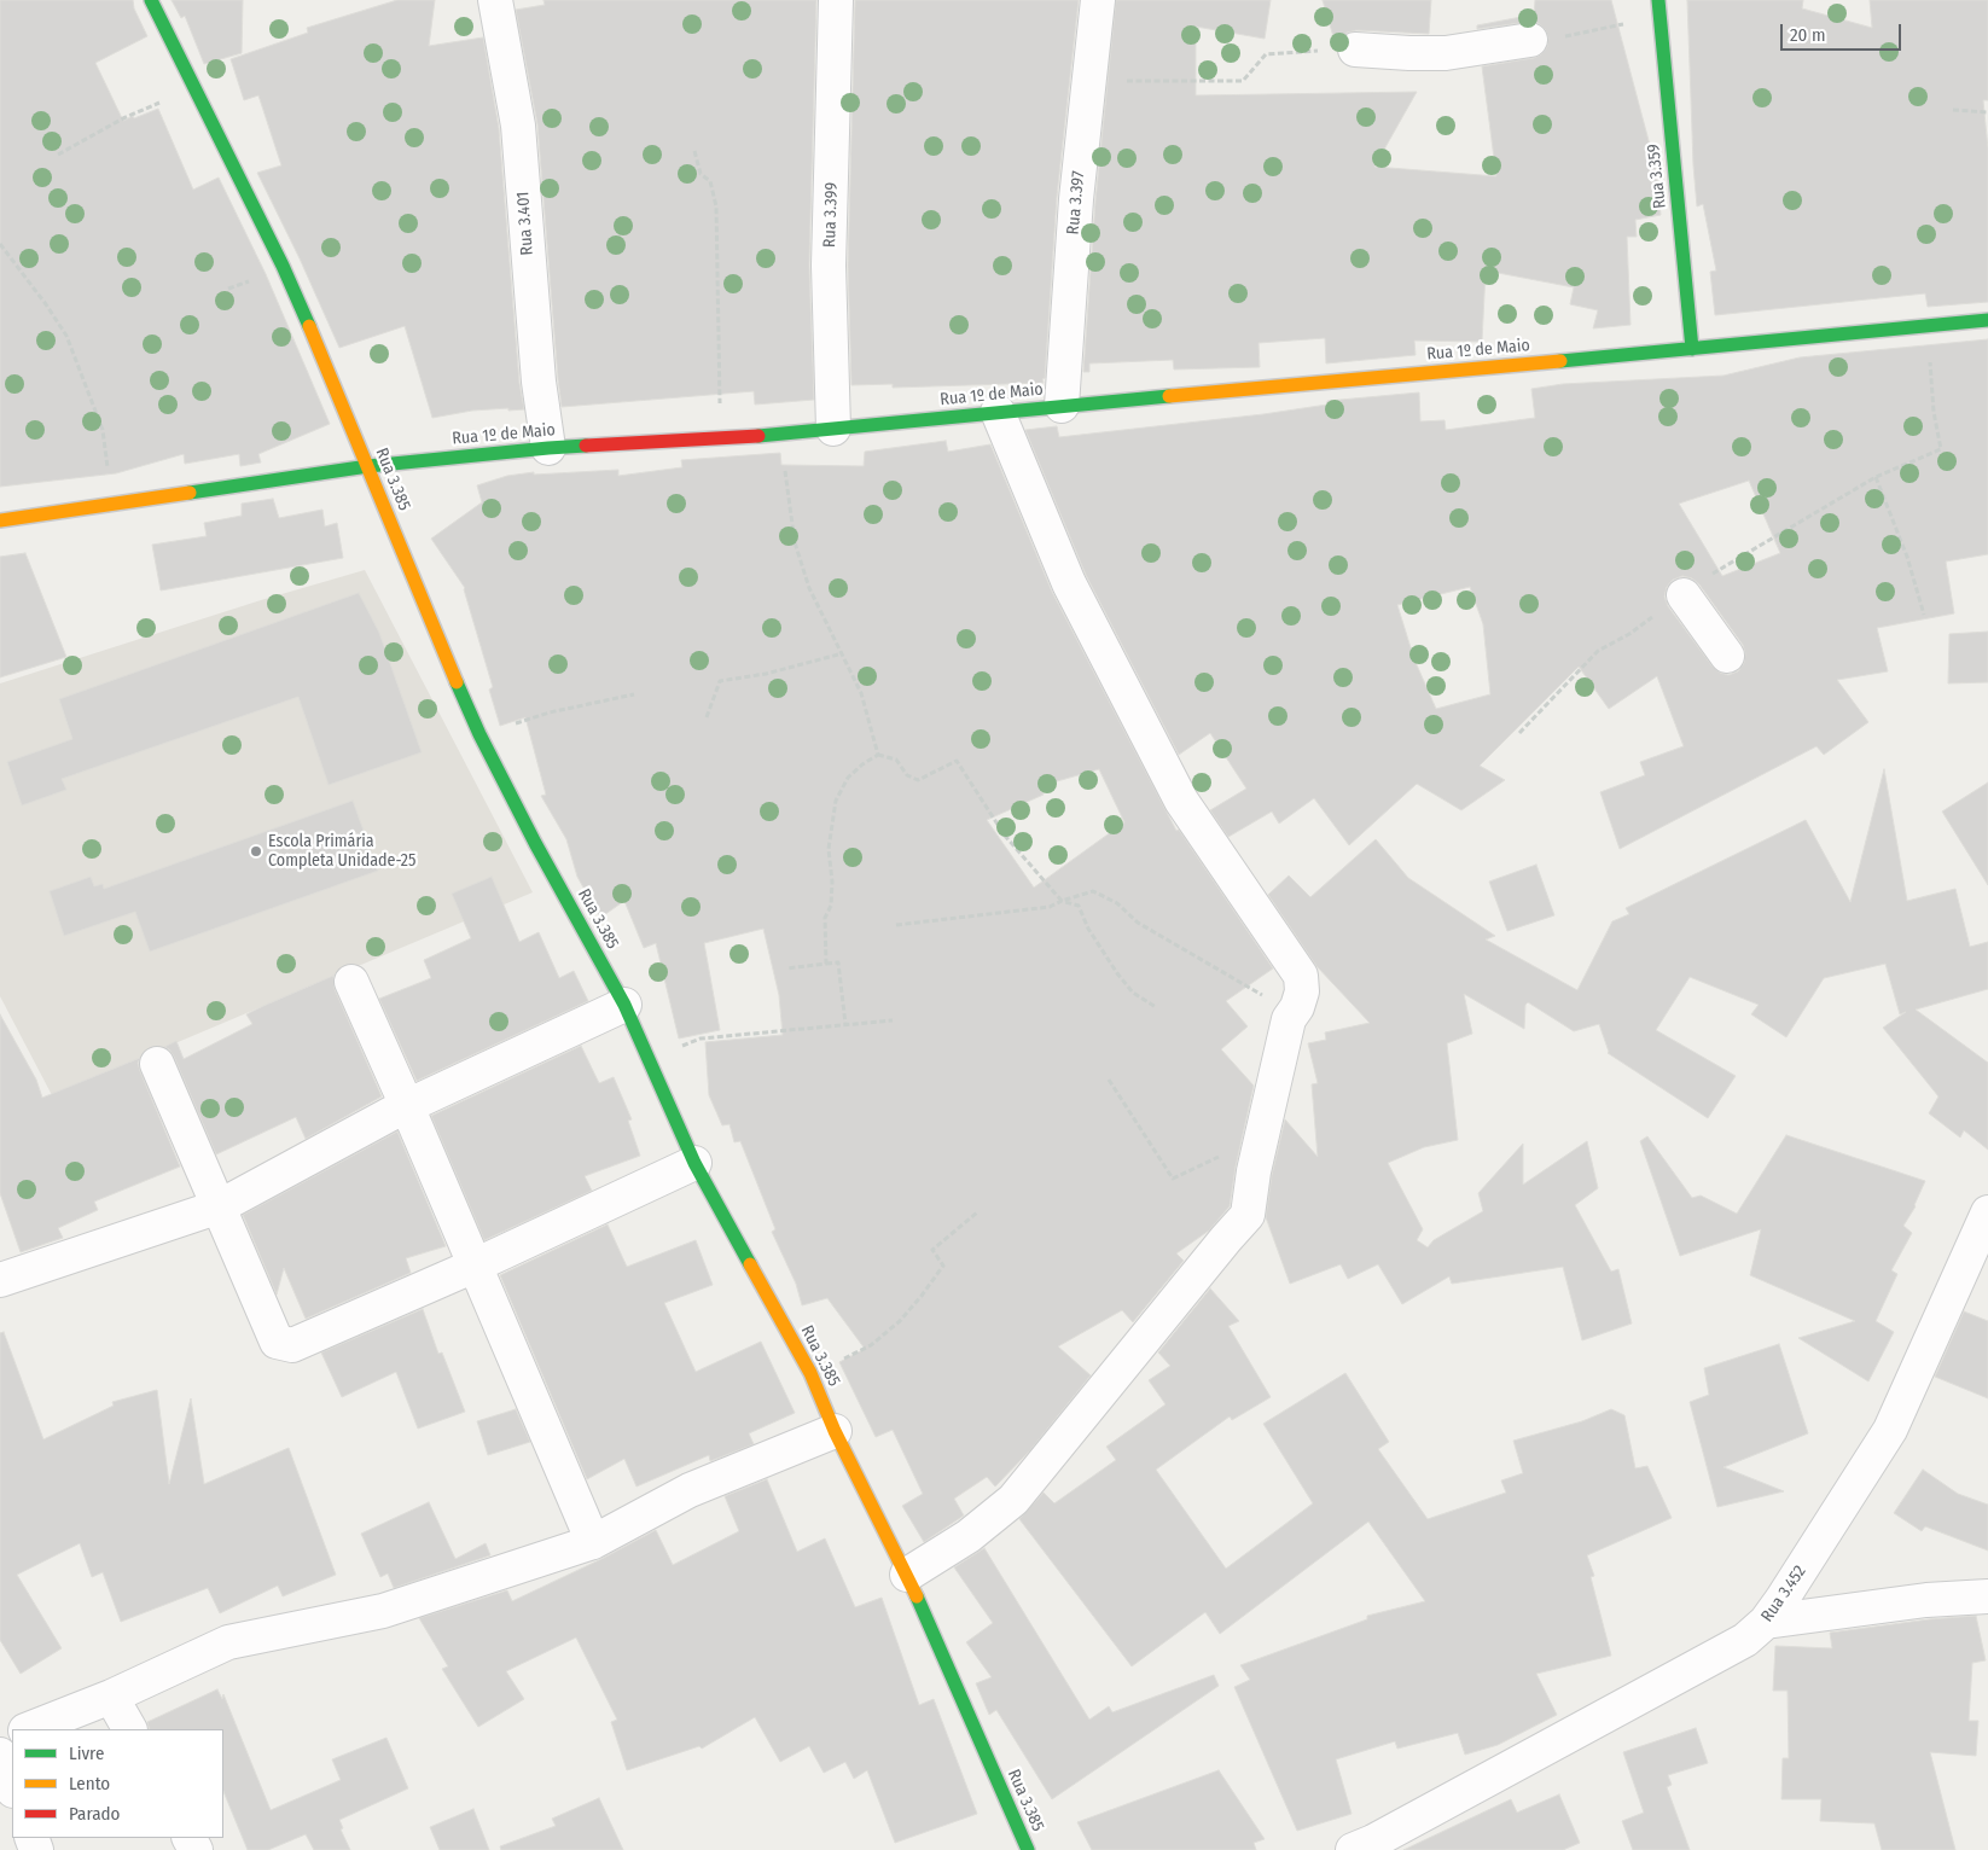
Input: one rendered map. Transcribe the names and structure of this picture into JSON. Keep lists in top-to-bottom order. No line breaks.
{"streets":{"street":["Rua 3.359","Rua 3.397","Rua 3.399","Rua 3.401","Rua 1º de Maio","Rua 3.385","Rua 3.452"]},"crossings":[["Rua 3.359","Rua 1º de Maio"],["Rua 3.397","Rua 1º de Maio"],["Rua 3.399","Rua 1º de Maio"],["Rua 3.401","Rua 1º de Maio"],["Rua 1º de Maio","Rua 3.385"]],"places":["Escola Primária Completa Unidade-25"],"legend":["Livre","Lento","Parado"],"scale_bar":"20 m"}
